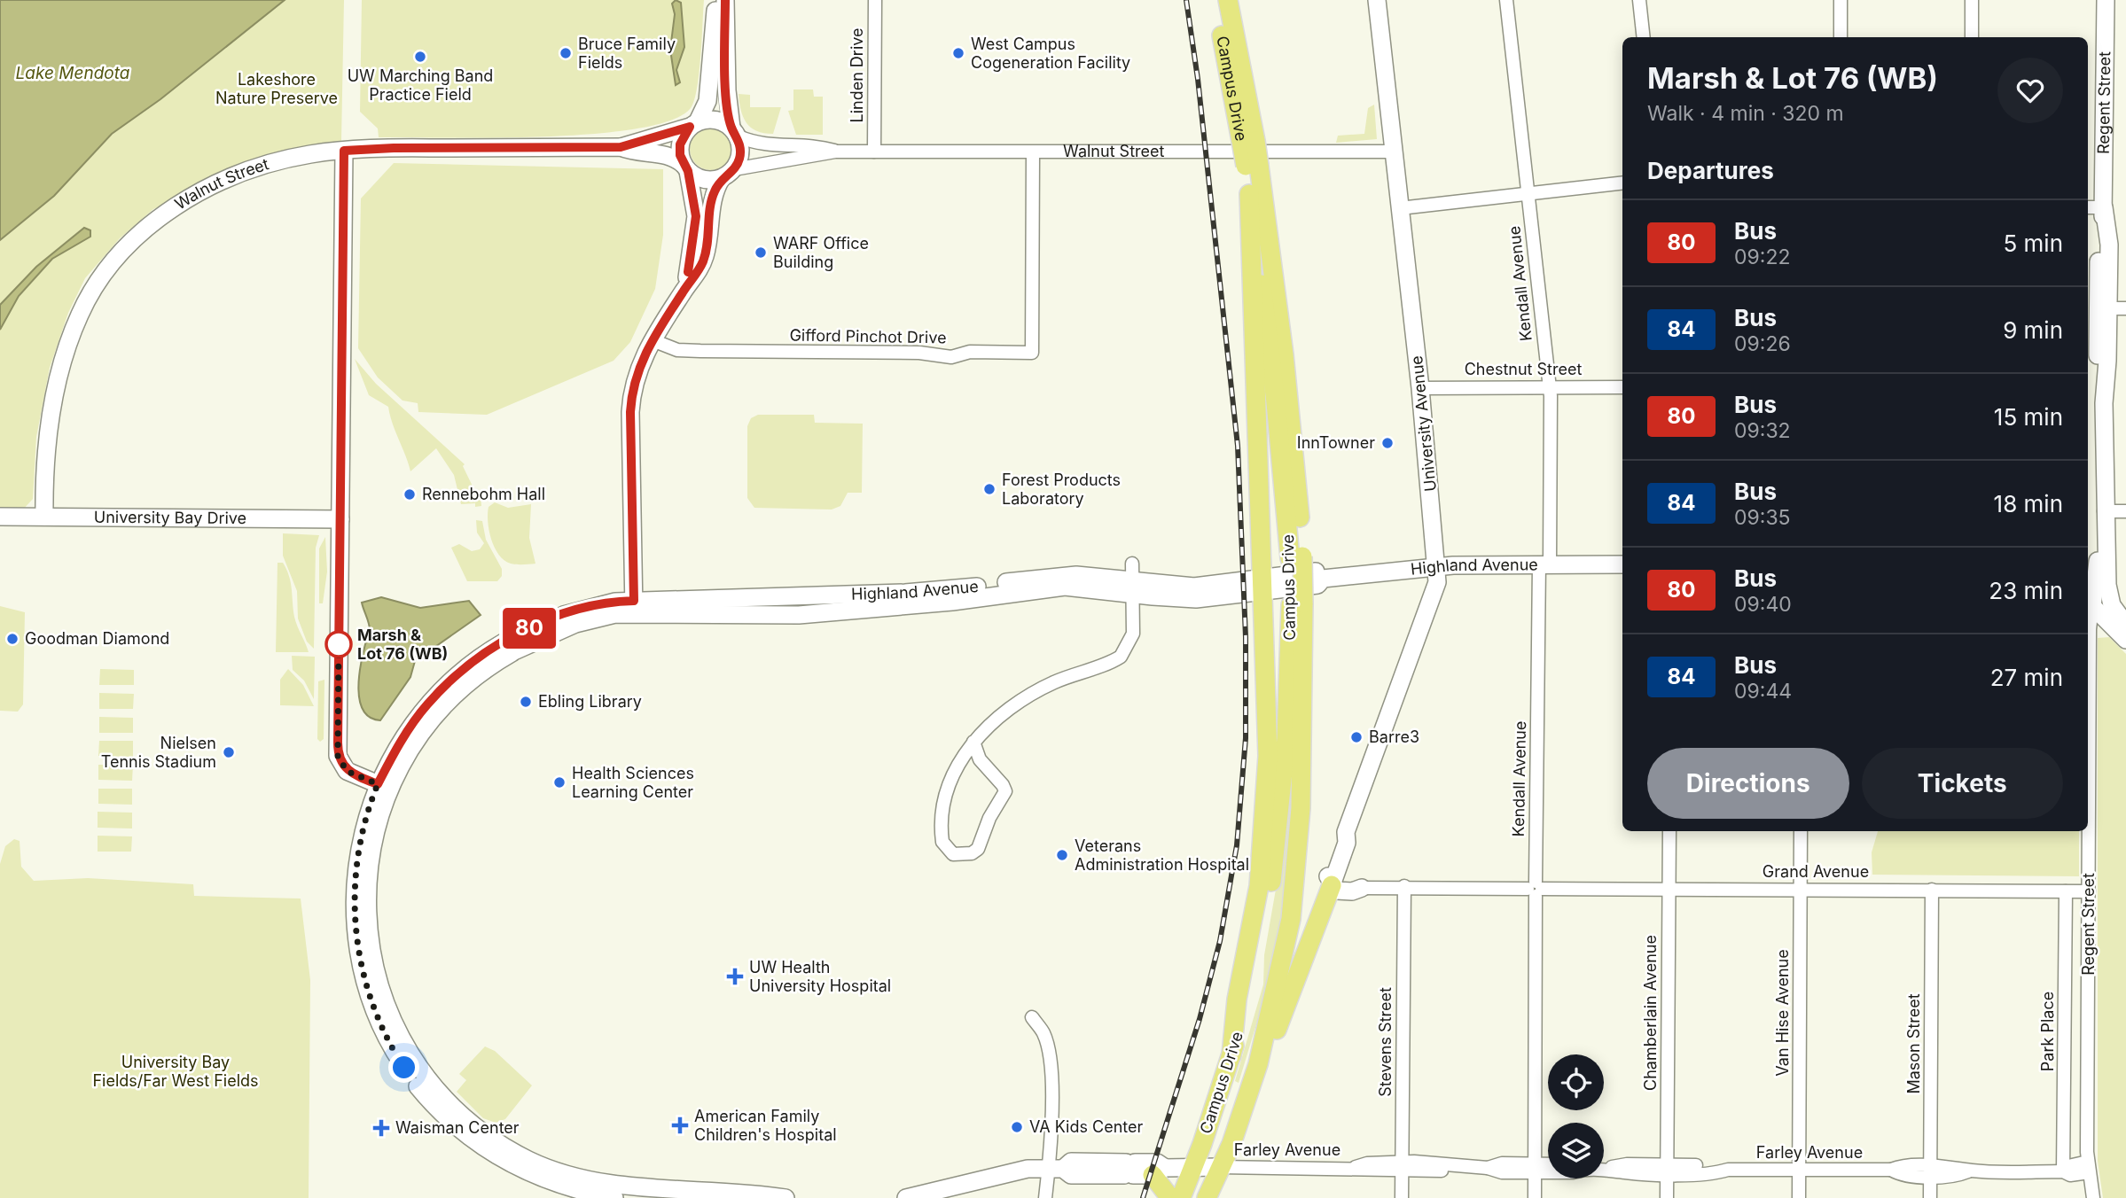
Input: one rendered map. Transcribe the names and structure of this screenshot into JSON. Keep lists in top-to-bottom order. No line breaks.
{"streets":{"main road":["Campus Drive"],"street":["Linden Drive","Regent Street","Walnut Street","Kendall Avenue","Gifford Pinchot Drive","Chestnut Street","University Avenue","University Bay Drive","Highland Avenue","Grand Avenue","Chamberlain Avenue","Van Hise Avenue","Park Place","Stevens Street","Mason Street","Farley Avenue"]},"crossings":[["Linden Drive","Walnut Street"],["Regent Street","Grand Avenue"],["Regent Street","Farley Avenue"],["Walnut Street","Gifford Pinchot Drive"],["Walnut Street","University Avenue"],["Walnut Street","University Bay Drive"],["Kendall Avenue","Chestnut Street"],["Kendall Avenue","Highland Avenue"],["Kendall Avenue","Grand Avenue"],["Kendall Avenue","Farley Avenue"],["Chestnut Street","University Avenue"],["University Avenue","Highland Avenue"],["Grand Avenue","Chamberlain Avenue"],["Grand Avenue","Van Hise Avenue"],["Grand Avenue","Park Place"],["Grand Avenue","Stevens Street"],["Grand Avenue","Mason Street"],["Chamberlain Avenue","Farley Avenue"],["Van Hise Avenue","Farley Avenue"],["Park Place","Farley Avenue"],["Stevens Street","Farley Avenue"],["Mason Street","Farley Avenue"]],"water":["Lake Mendota"],"parks":["Lakeshore Nature Preserve","University Bay Fields/Far West Fields"],"places":{"other":["Bruce Family Fields","West Campus Cogeneration Facility","UW Marching Band Practice Field","WARF Office Building","InnTowner","Forest Products Laboratory","Rennebohm Hall","Goodman Diamond","Marsh & Lot 76 (WB)","Ebling Library","Barre3","Nielsen Tennis Stadium","Health Sciences Learning Center","Veterans Administration Hospital","VA Kids Center"],"health":["UW Health University Hospital","American Family Children's Hospital","Waisman Center"]},"lines":["bus line 80"],"page":{"on_map":"80","heading":[["Marsh & Lot 76 (WB)","Walk · 4 min · 320 m"],"Departures"],"list":[{"mark":"80","name":"Bus","note":"09:22","value":"5 min"},{"mark":"84","name":"Bus","note":"09:26","value":"9 min"},{"mark":"80","name":"Bus","note":"09:32","value":"15 min"},{"mark":"84","name":"Bus","note":"09:35","value":"18 min"},{"mark":"80","name":"Bus","note":"09:40","value":"23 min"},{"mark":"84","name":"Bus","note":"09:44","value":"27 min"}],"buttons":["Directions","Tickets"]}}
